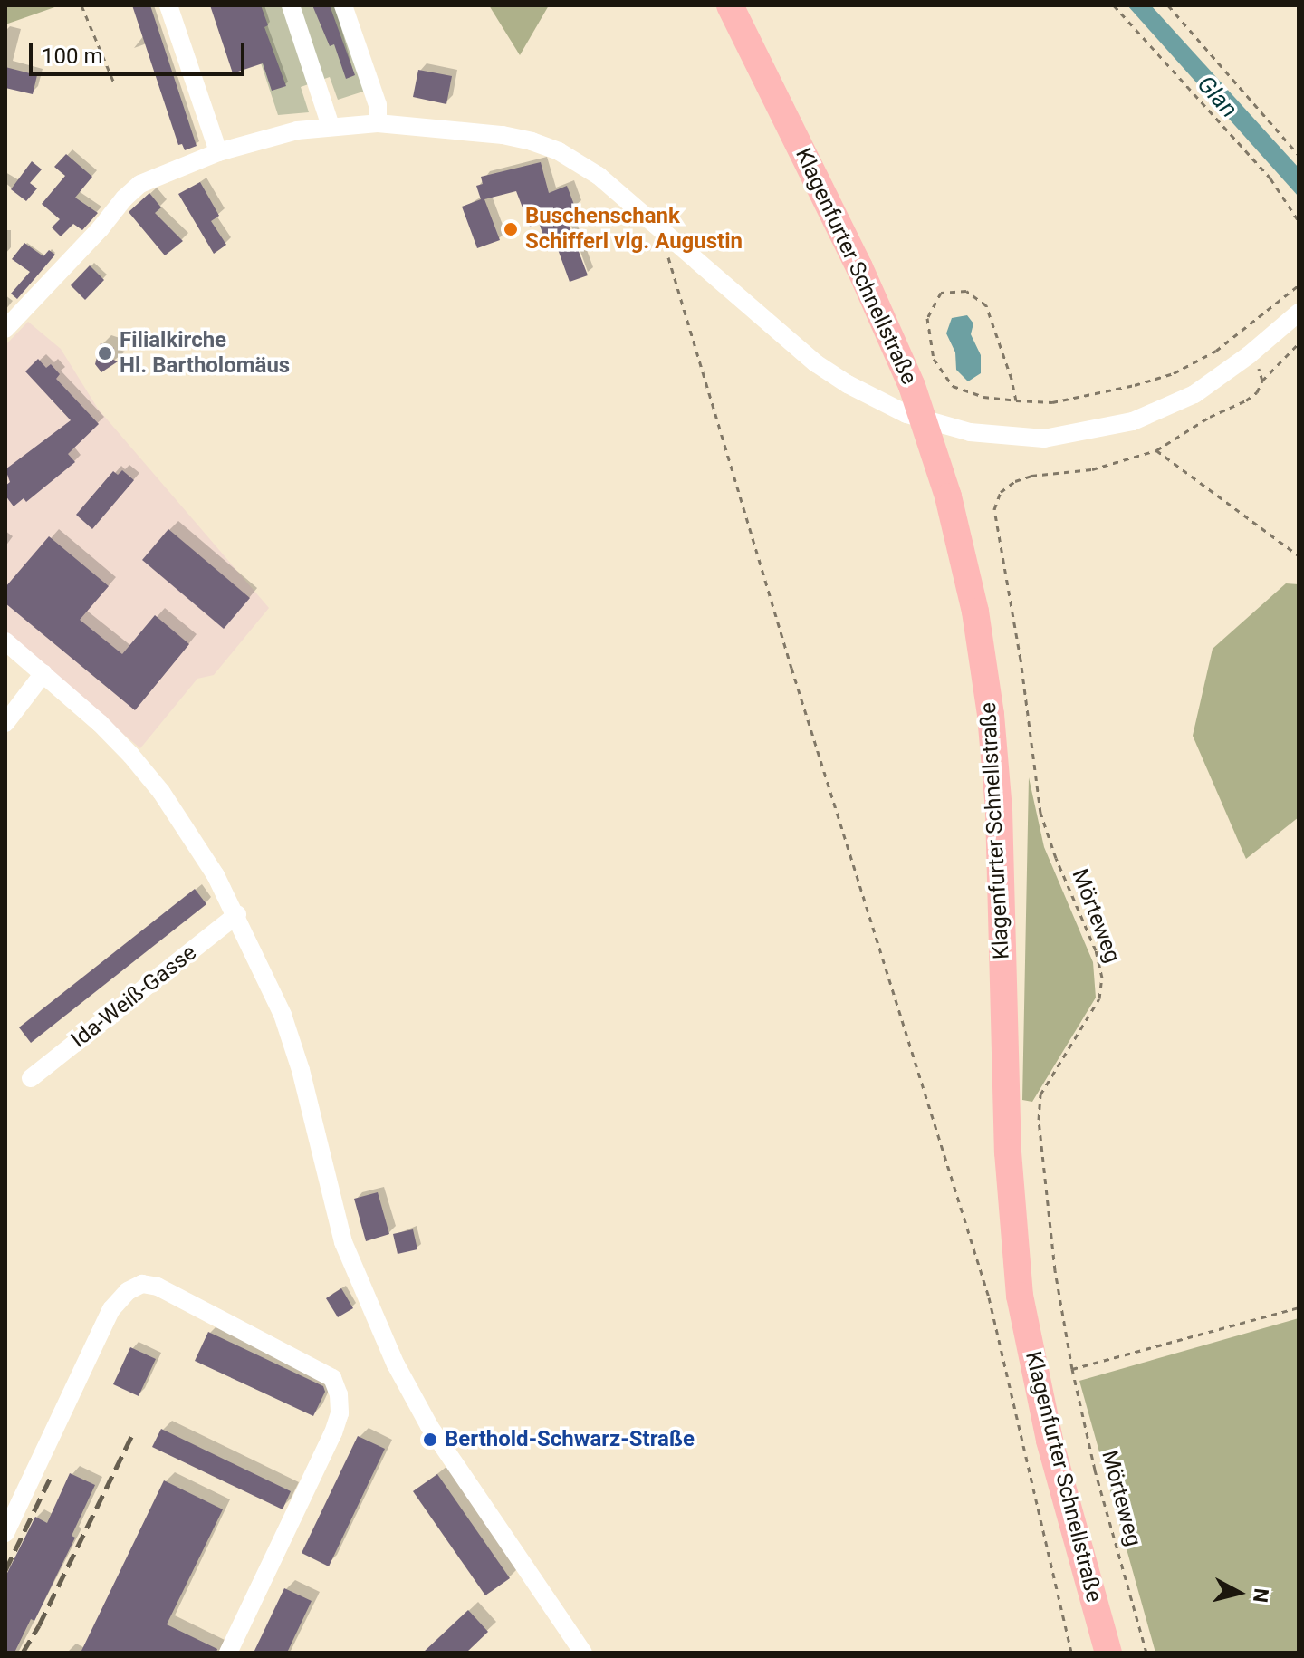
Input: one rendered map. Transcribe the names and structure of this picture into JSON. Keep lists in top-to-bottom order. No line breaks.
{"streets":{"highway":["Klagenfurter Schnellstraße"],"street":["Ida-Weiß-Gasse"],"path":["Mörteweg"]},"water":["Glan"],"places":["Buschenschank Schifferl vlg. Augustin","Filialkirche Hl. Bartholomäus","Berthold-Schwarz-Straße"],"scale_bar":"100 m","north":"right"}
